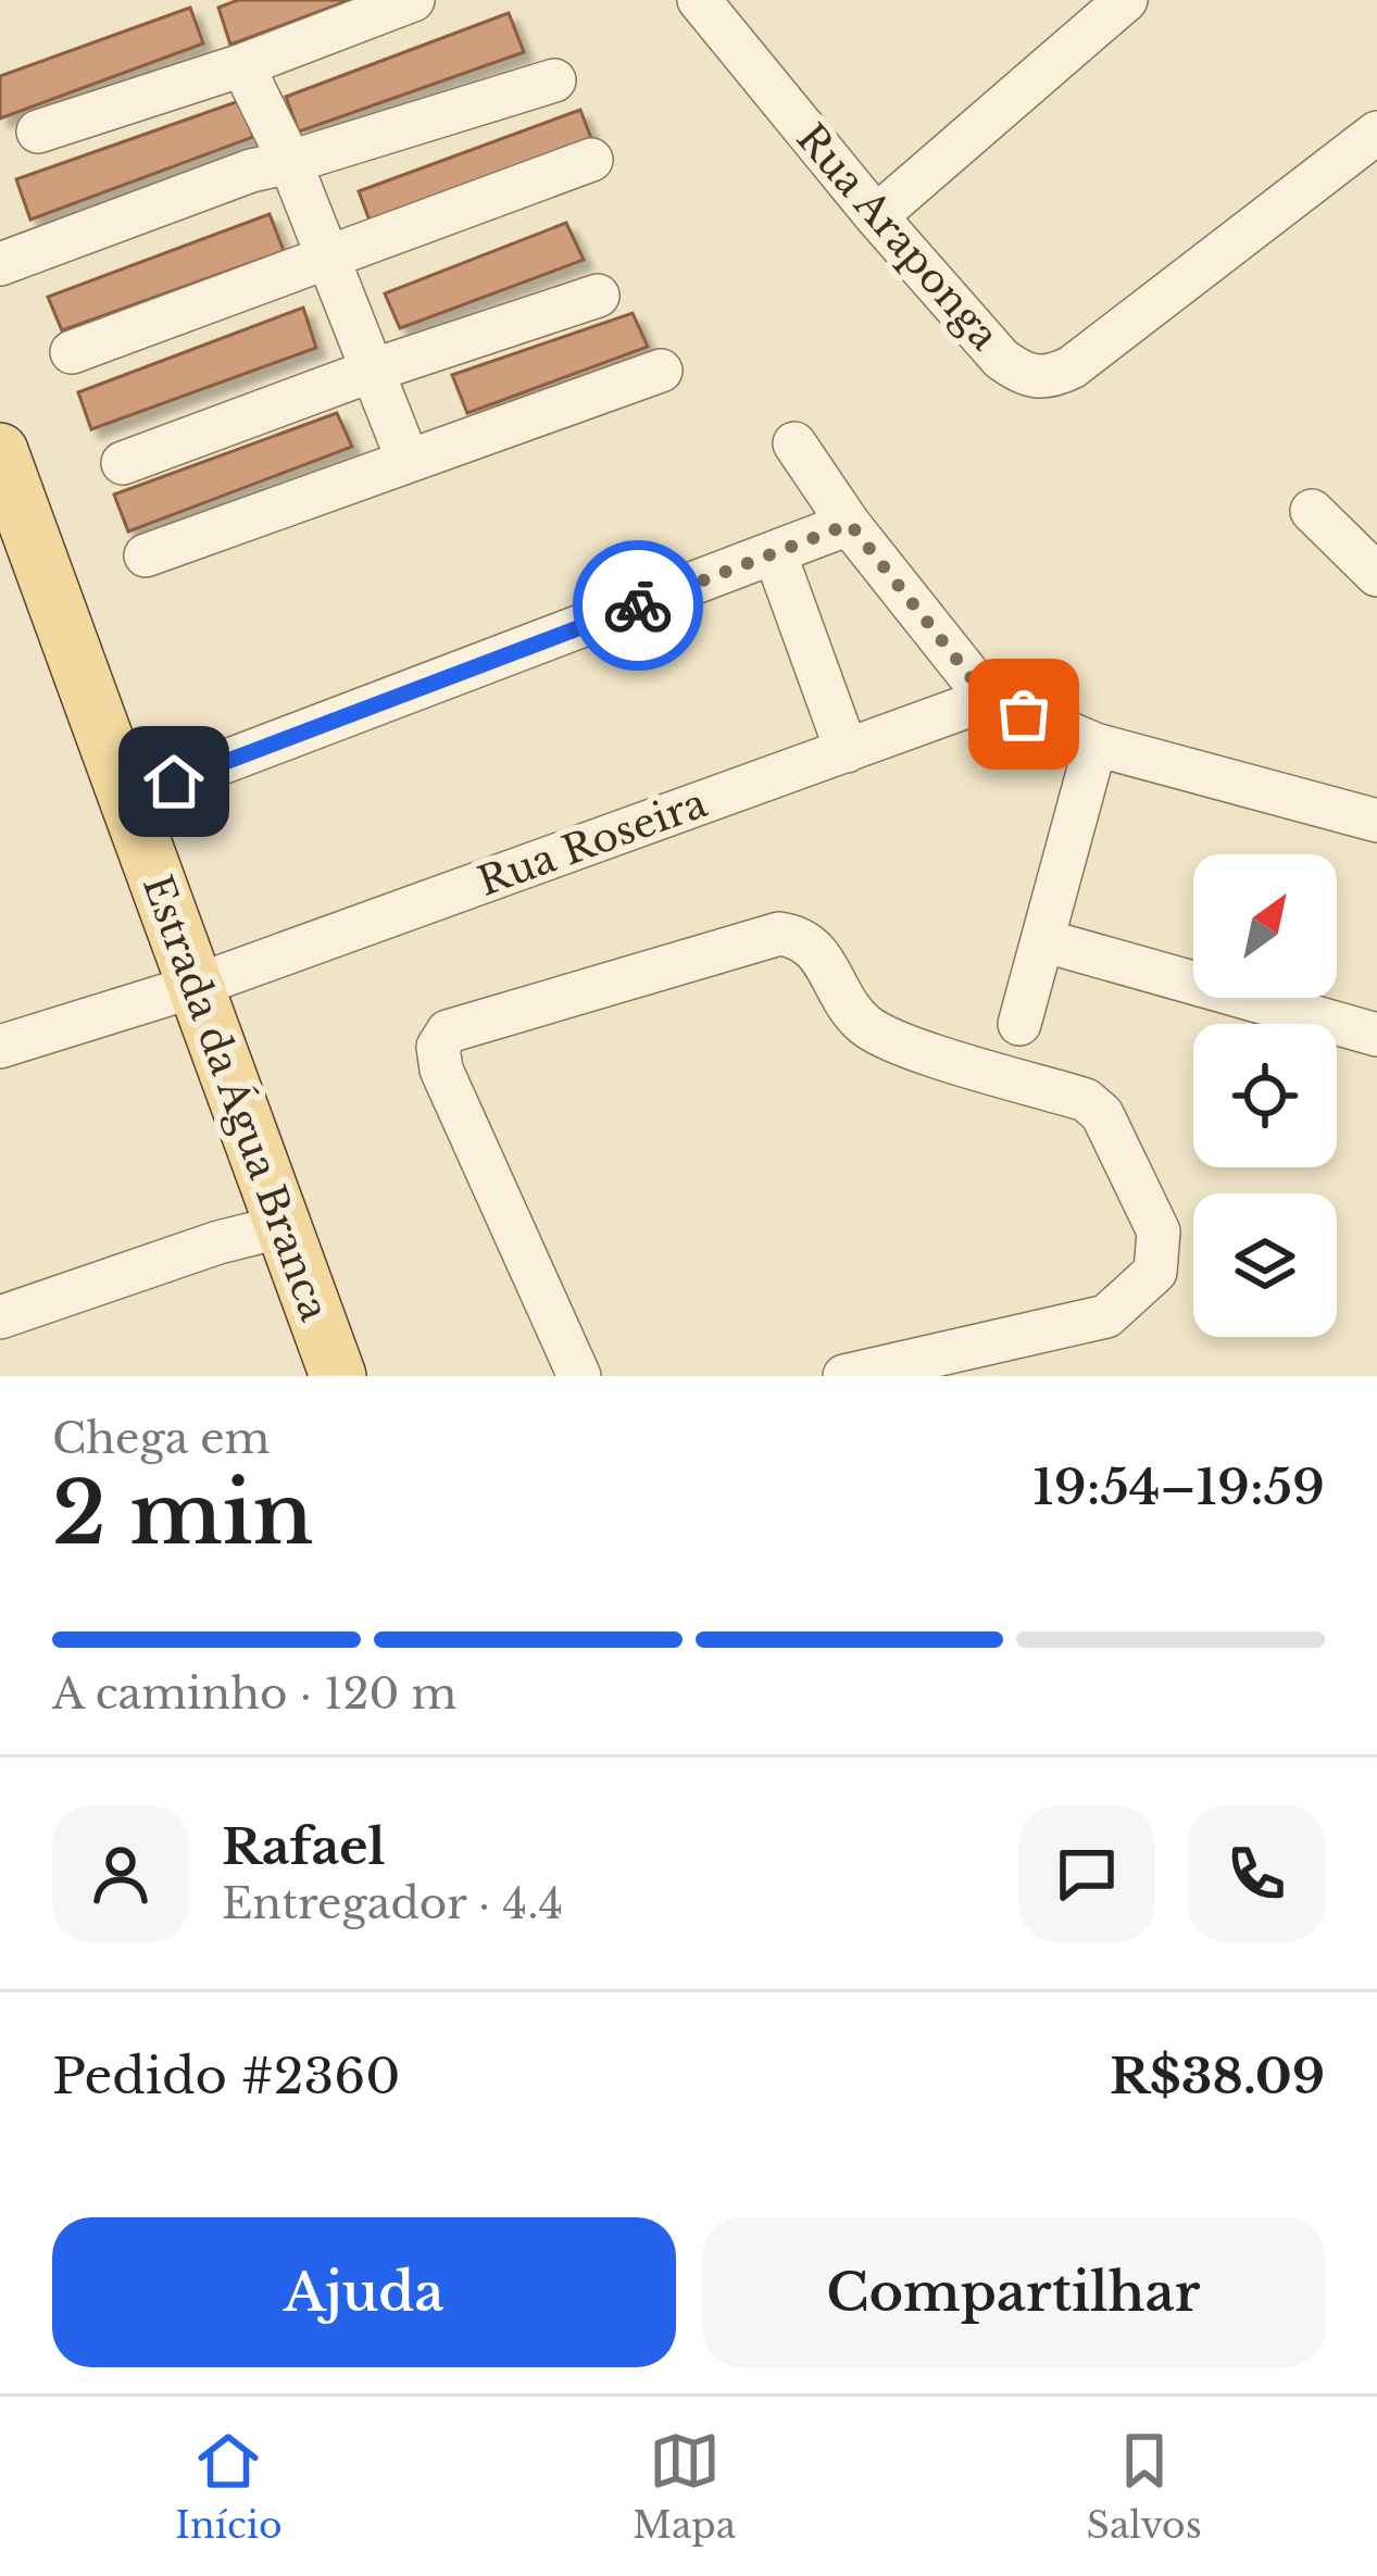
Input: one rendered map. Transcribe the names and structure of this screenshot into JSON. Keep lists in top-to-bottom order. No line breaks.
{"streets":{"main road":["Estrada da Água Branca"],"street":["Rua Araponga","Rua Roseira"]},"crossings":[["Rua Roseira","Estrada da Água Branca"]],"north":"top right","page":{"heading":["2 min","Chega em","19:54–19:59"],"panel":["Rafael","Entregador · 4.4","Pedido #2360","R$38.09"],"bar":"A caminho · 120 m","buttons":["Ajuda","Compartilhar"],"tabs":["Início","Mapa","Salvos"]}}
